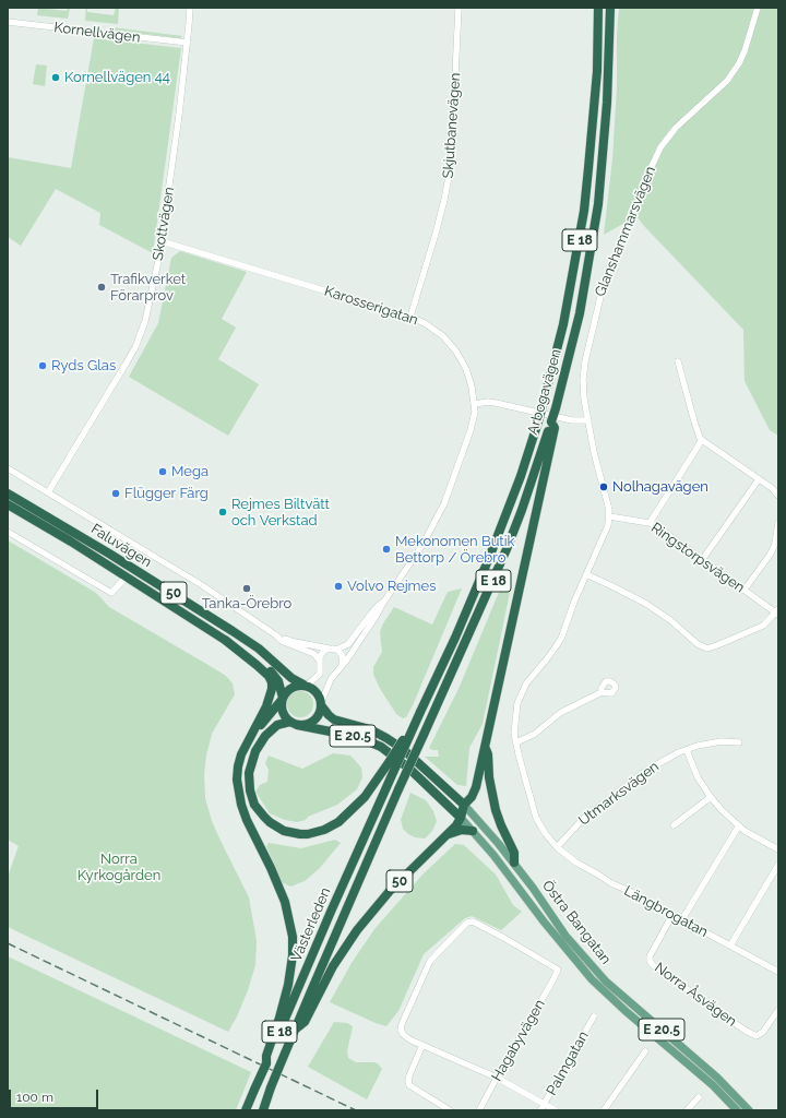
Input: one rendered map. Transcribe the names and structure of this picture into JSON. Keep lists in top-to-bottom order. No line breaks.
{"streets":{"highway":["E 18","Arbogavägen","Faluvägen","50","E 20.5","Östra Bangatan","Västerleden"],"street":["Kornellvägen","Skjutbanevägen","Skottvägen","Glanshammarsvägen","Karosserigatan","Ringstorpsvägen","Utmarksvägen","Längbrogatan","Norra Åsvägen","Hagabyvägen","Palmgatan"]},"crossings":[["Kornellvägen","Skottvägen"],["Skjutbanevägen","Karosserigatan"],["Skottvägen","Karosserigatan"],["Glanshammarsvägen","Ringstorpsvägen"],["Glanshammarsvägen","Utmarksvägen"],["Glanshammarsvägen","Längbrogatan"],["E 18","Karosserigatan"],["E 18","Arbogavägen"],["E 18","Faluvägen"],["E 18","50"],["E 18","E 20.5"],["E 18","Östra Bangatan"],["E 18","Västerleden"],["Karosserigatan","Faluvägen"],["Karosserigatan","50"],["Karosserigatan","E 20.5"],["Arbogavägen","E 20.5"],["Arbogavägen","Östra Bangatan"],["Arbogavägen","Västerleden"],["Faluvägen","50"],["Faluvägen","E 20.5"],["50","E 20.5"],["50","Östra Bangatan"],["50","Västerleden"],["E 20.5","Östra Bangatan"],["E 20.5","Västerleden"],["Utmarksvägen","Längbrogatan"],["Längbrogatan","Norra Åsvägen"],["Östra Bangatan","Västerleden"]],"parks":["Norra Kyrkogården"],"places":["Kornellvägen 44","Trafikverket Förarprov","Ryds Glas","Mega","Nolhagavägen","Flügger Färg","Rejmes Biltvätt och Verkstad","Mekonomen Butik Bettorp / Örebro","Volvo Rejmes","Tanka-Örebro"],"scale_bar":"100 m"}
